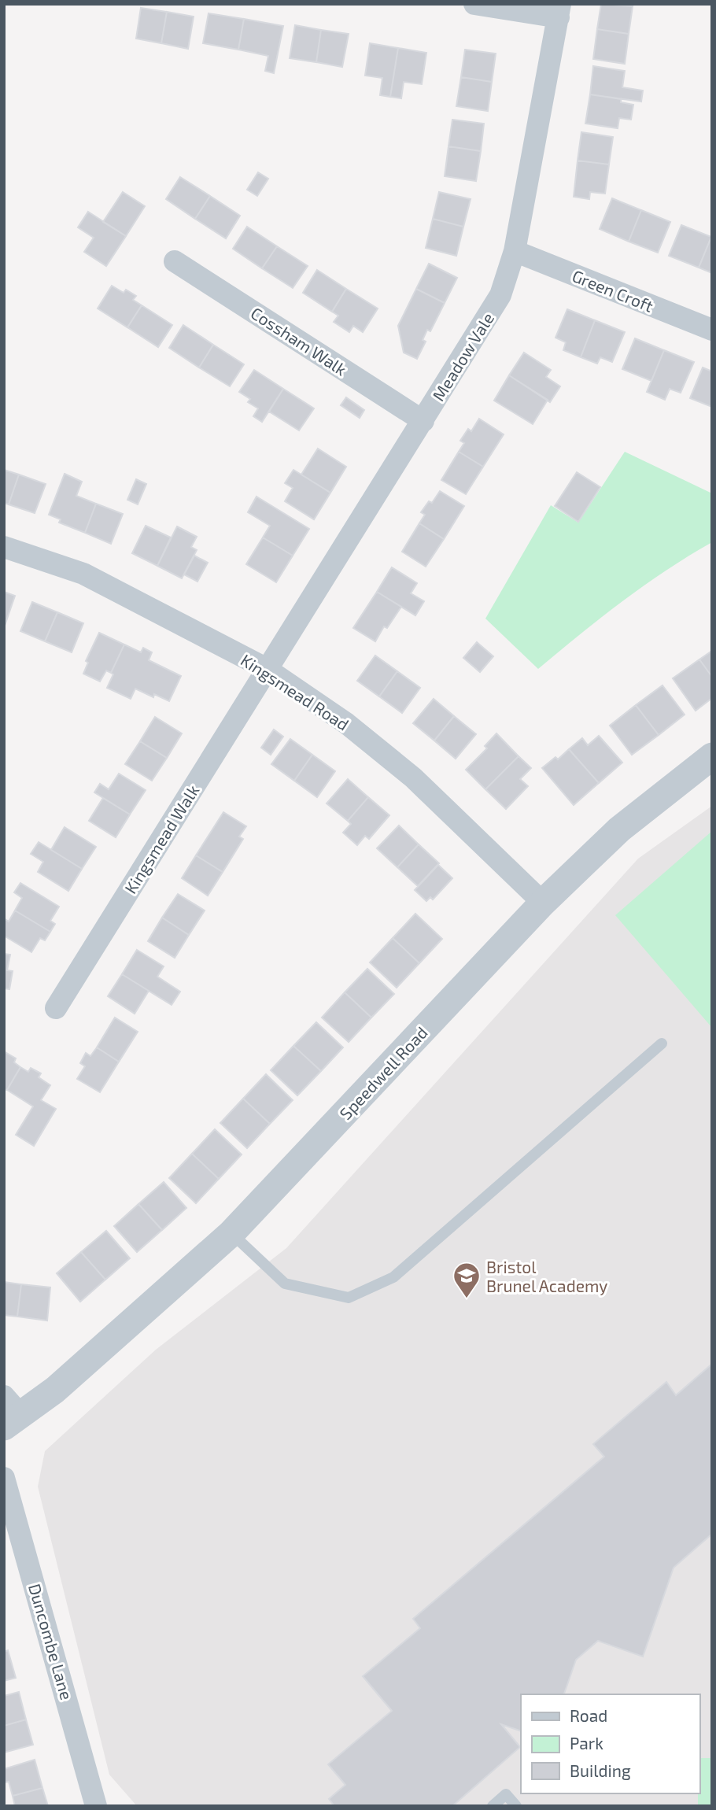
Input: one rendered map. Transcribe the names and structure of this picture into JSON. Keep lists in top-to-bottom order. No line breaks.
{"streets":{"street":["Green Croft","Cossham Walk","Meadow Vale","Kingsmead Road","Kingsmead Walk","Speedwell Road","Duncombe Lane"]},"crossings":[["Green Croft","Meadow Vale"],["Cossham Walk","Meadow Vale"],["Meadow Vale","Kingsmead Road"],["Meadow Vale","Kingsmead Walk"],["Kingsmead Road","Kingsmead Walk"],["Kingsmead Road","Speedwell Road"]],"places":{"school or university":["Bristol Brunel Academy"]},"legend":["Road","Park","Building"]}
